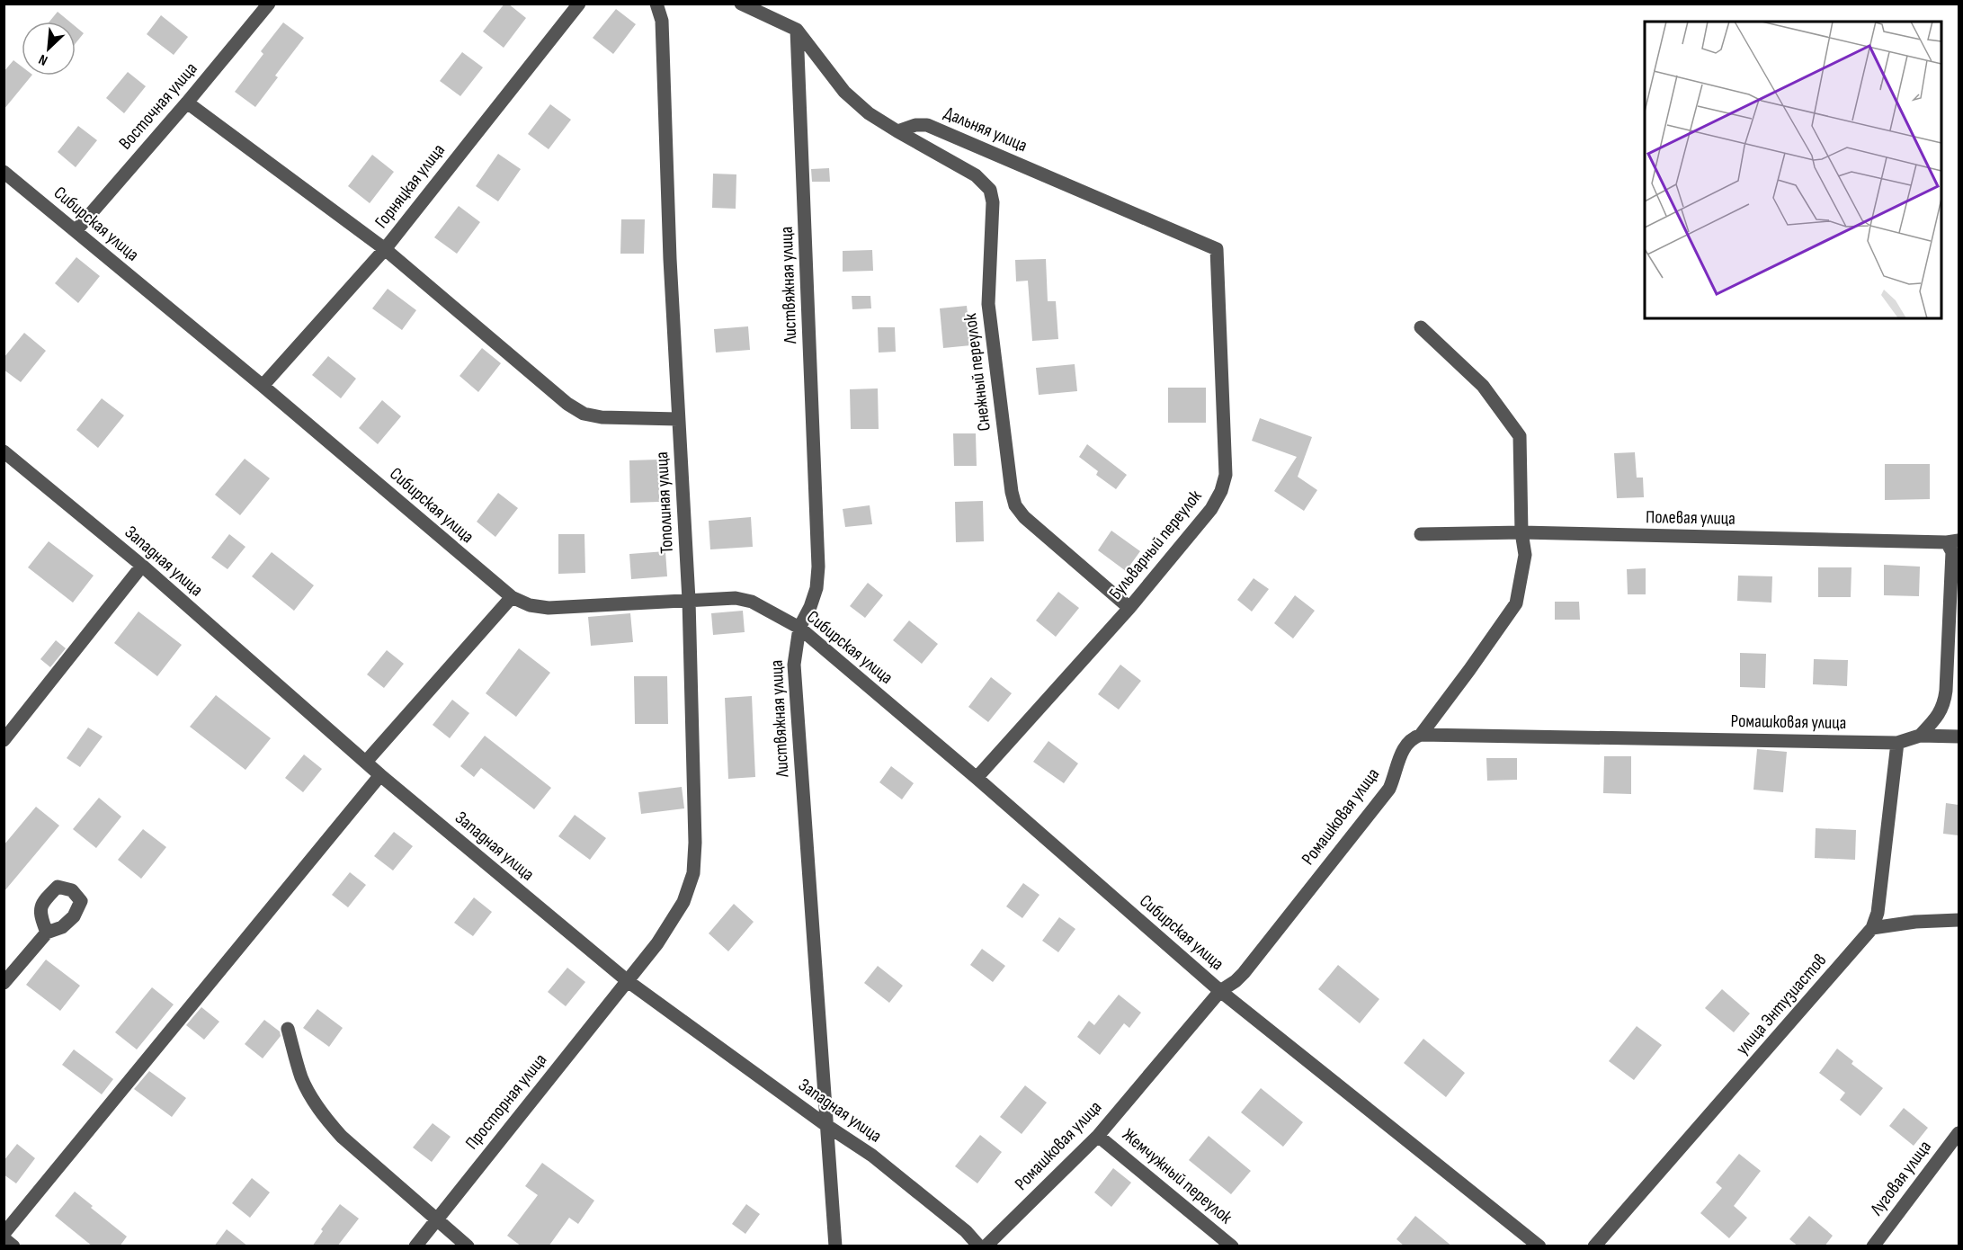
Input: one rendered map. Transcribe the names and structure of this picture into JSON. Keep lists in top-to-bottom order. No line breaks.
{"streets":{"street":["Восточная улица","Дальняя улица","Горняцкая улица","Сибирская улица","Листвяжная улица","Снежный переулок","Тополиная улица","Полевая улица","Бульварный переулок","Западная улица","Ромашковая улица","улица Энтузиастов","Просторная улица","Жемчужный переулок","Луговая улица"]},"crossings":[["Восточная улица","Сибирская улица"],["Дальняя улица","Снежный переулок"],["Дальняя улица","Бульварный переулок"],["Горняцкая улица","Сибирская улица"],["Сибирская улица","Листвяжная улица"],["Сибирская улица","Тополиная улица"],["Сибирская улица","Бульварный переулок"],["Сибирская улица","Ромашковая улица"],["Листвяжная улица","Западная улица"],["Снежный переулок","Бульварный переулок"],["Тополиная улица","Западная улица"],["Тополиная улица","Просторная улица"],["Западная улица","Просторная улица"],["Ромашковая улица","улица Энтузиастов"],["Ромашковая улица","Жемчужный переулок"]],"north":"bottom left"}
